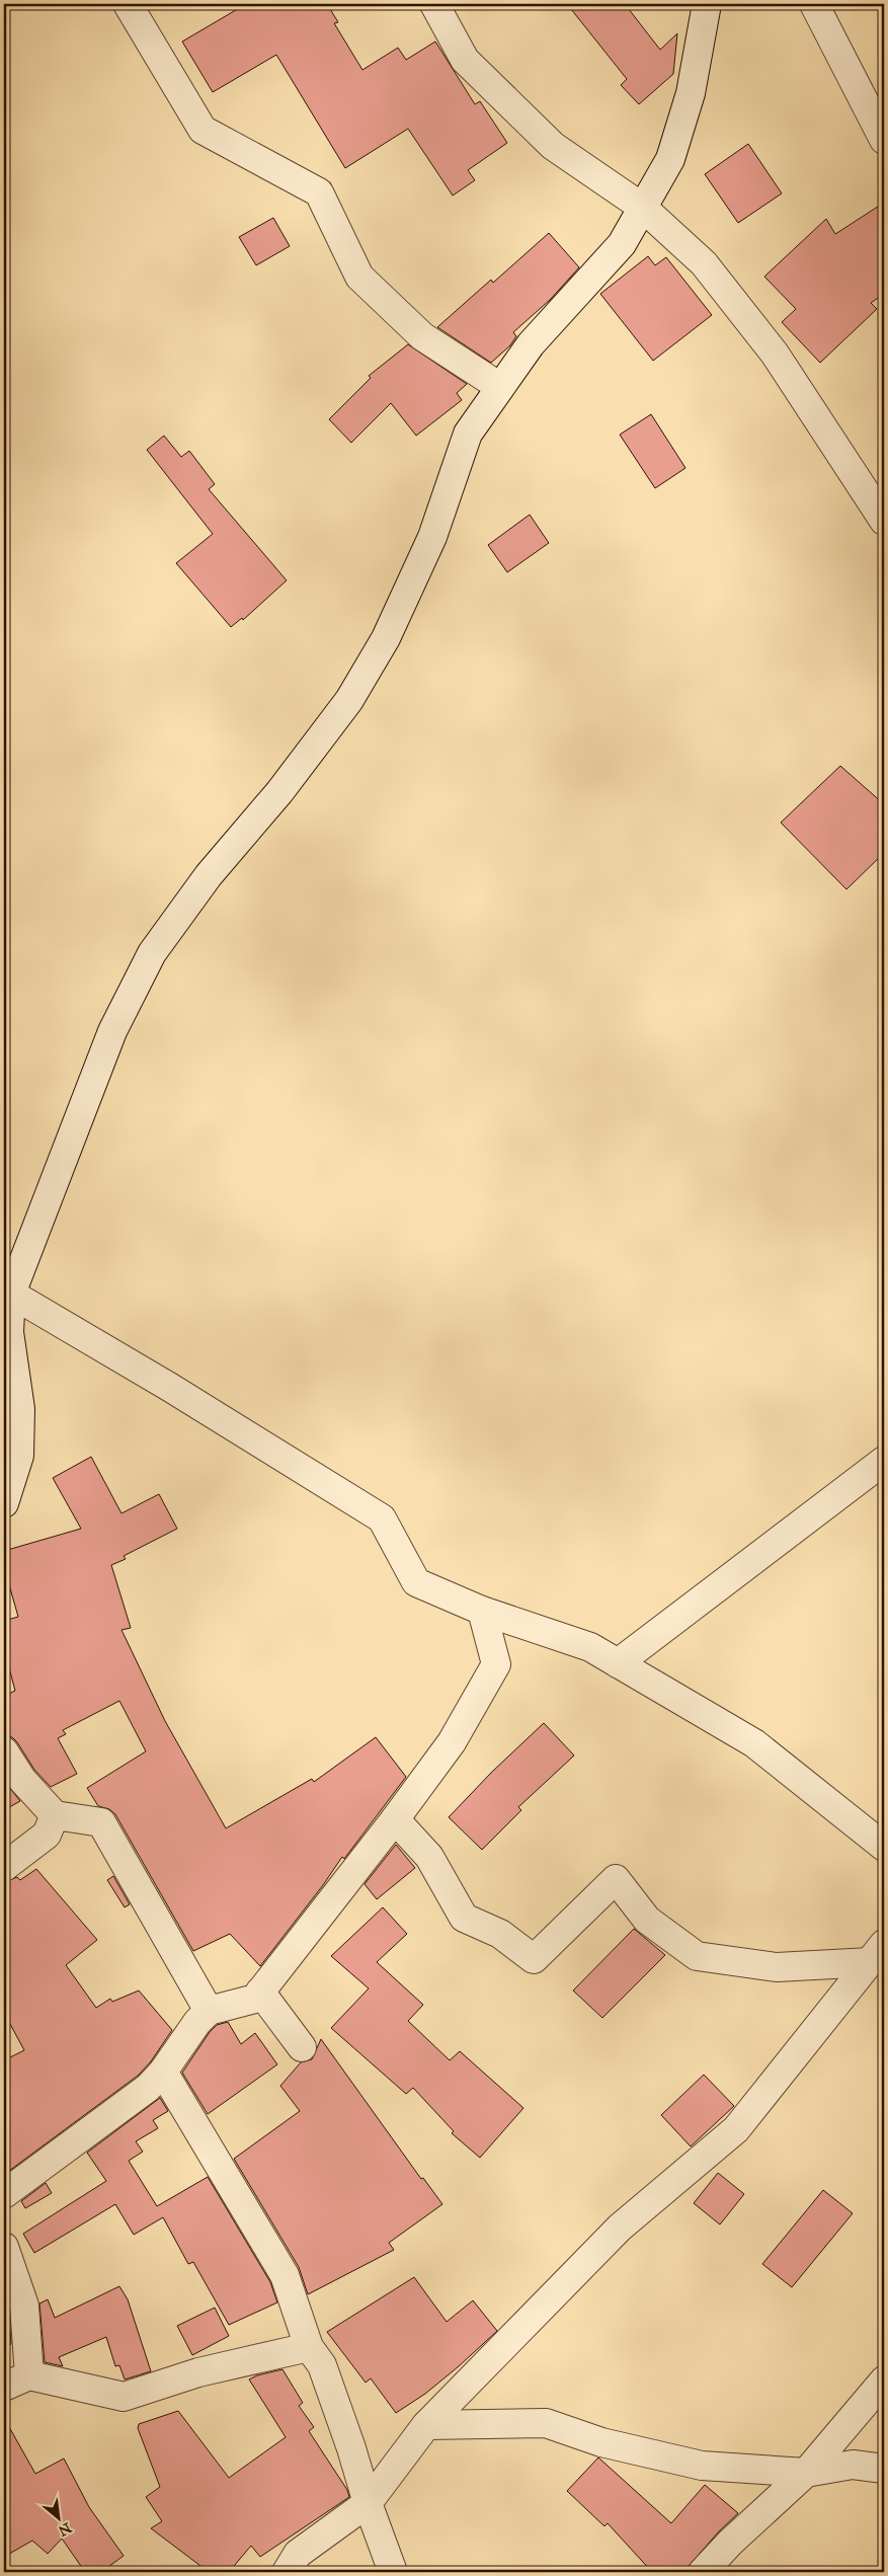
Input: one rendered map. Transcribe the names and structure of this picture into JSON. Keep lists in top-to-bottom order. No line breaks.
{"north":"bottom right"}
